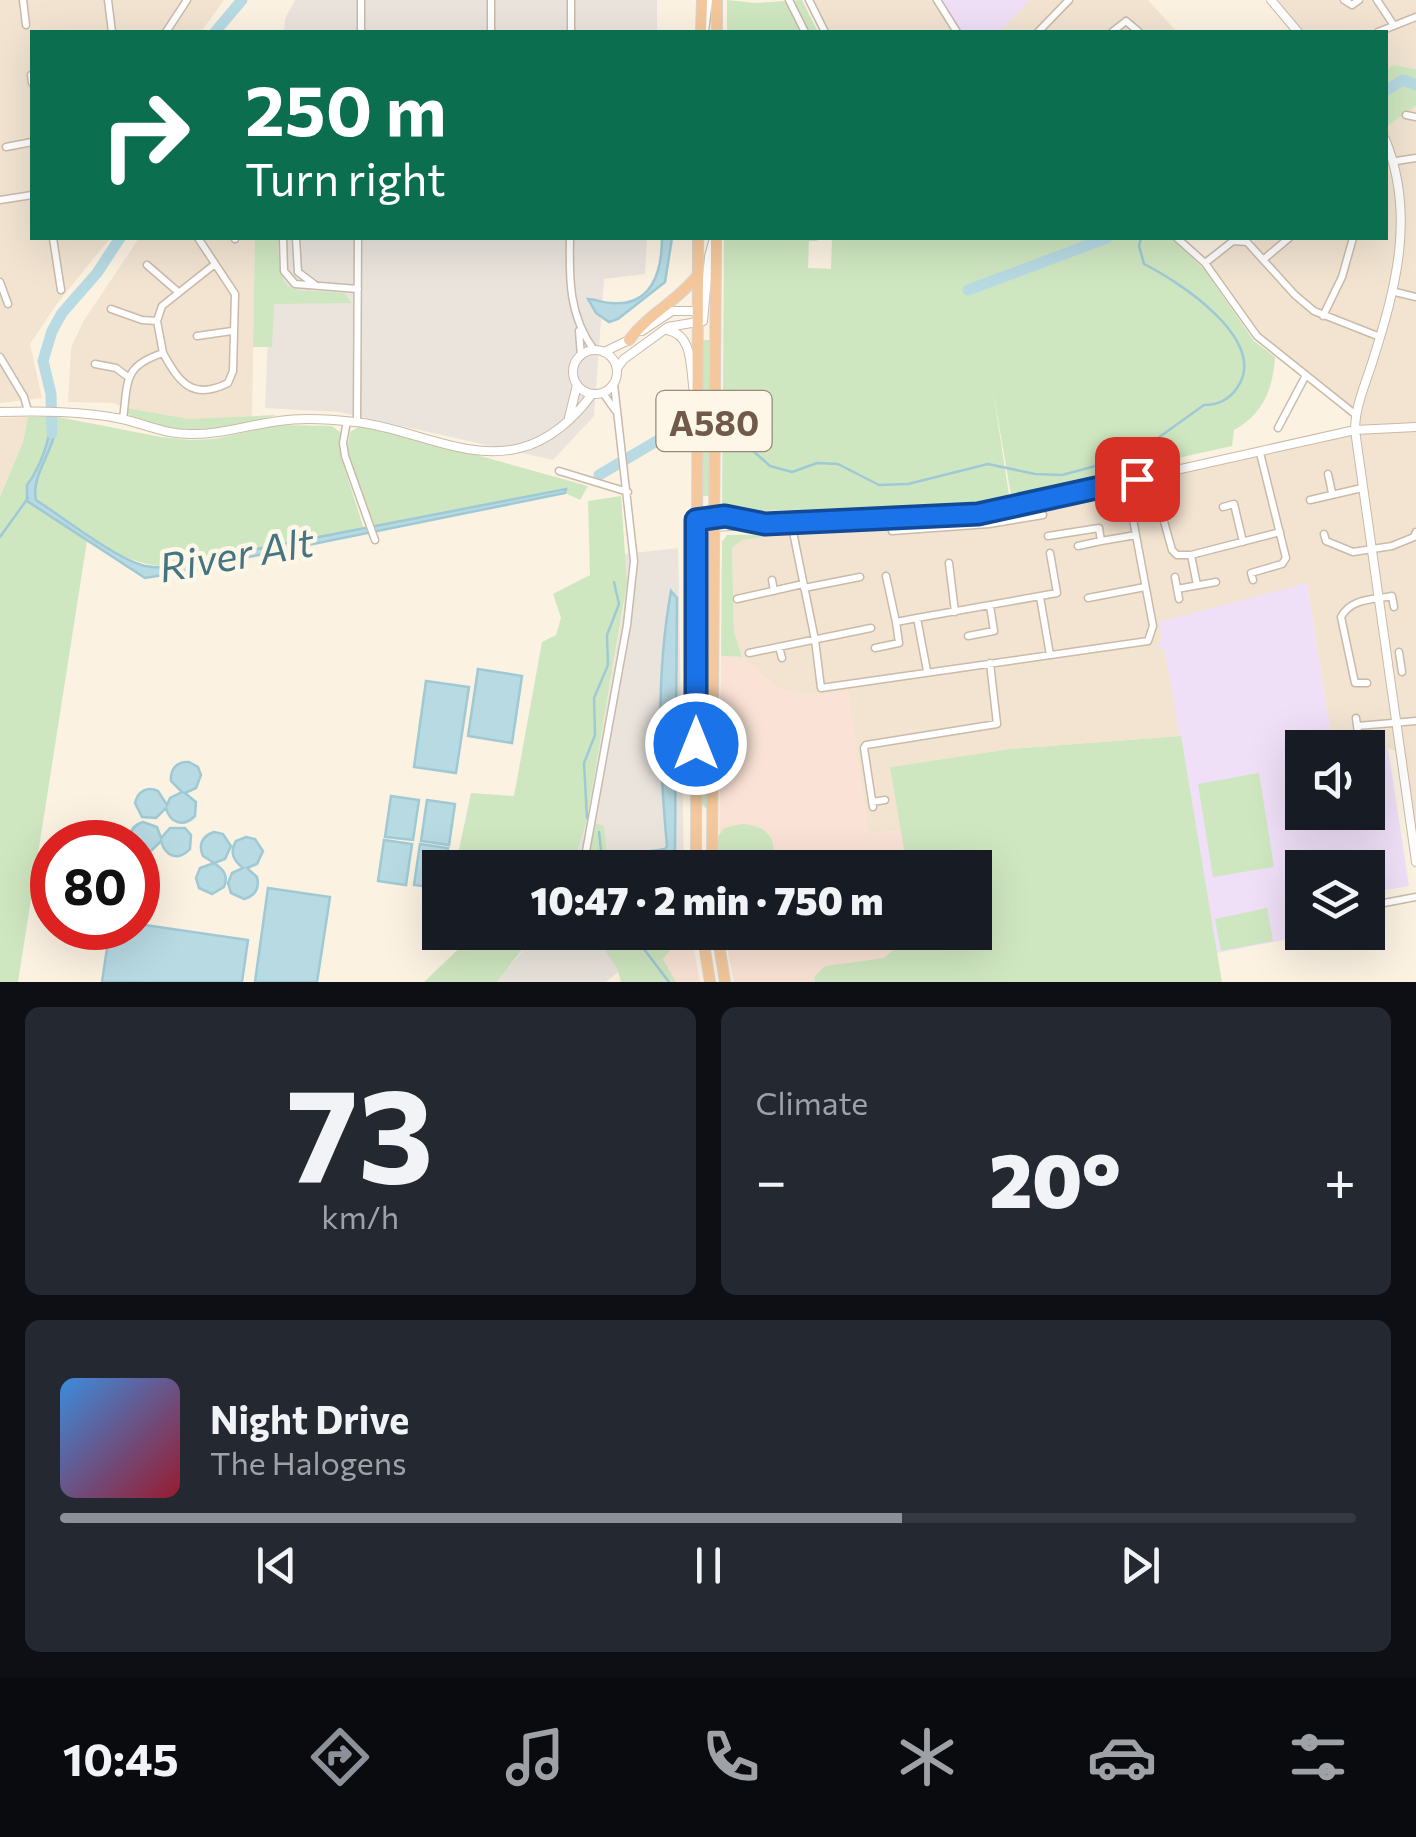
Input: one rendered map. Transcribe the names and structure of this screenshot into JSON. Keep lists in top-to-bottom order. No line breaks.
{"streets":{"highway":["A580"]},"water":["River Alt"],"page":{"turn":["250 m","Turn right"],"limit":"80","trip":"10:47 · 2 min · 750 m","tile":[["73","km/h"],"Climate"],"heat":["−","20°","+"],"song":["Night Drive","The Halogens"],"tabs":"10:45"}}
